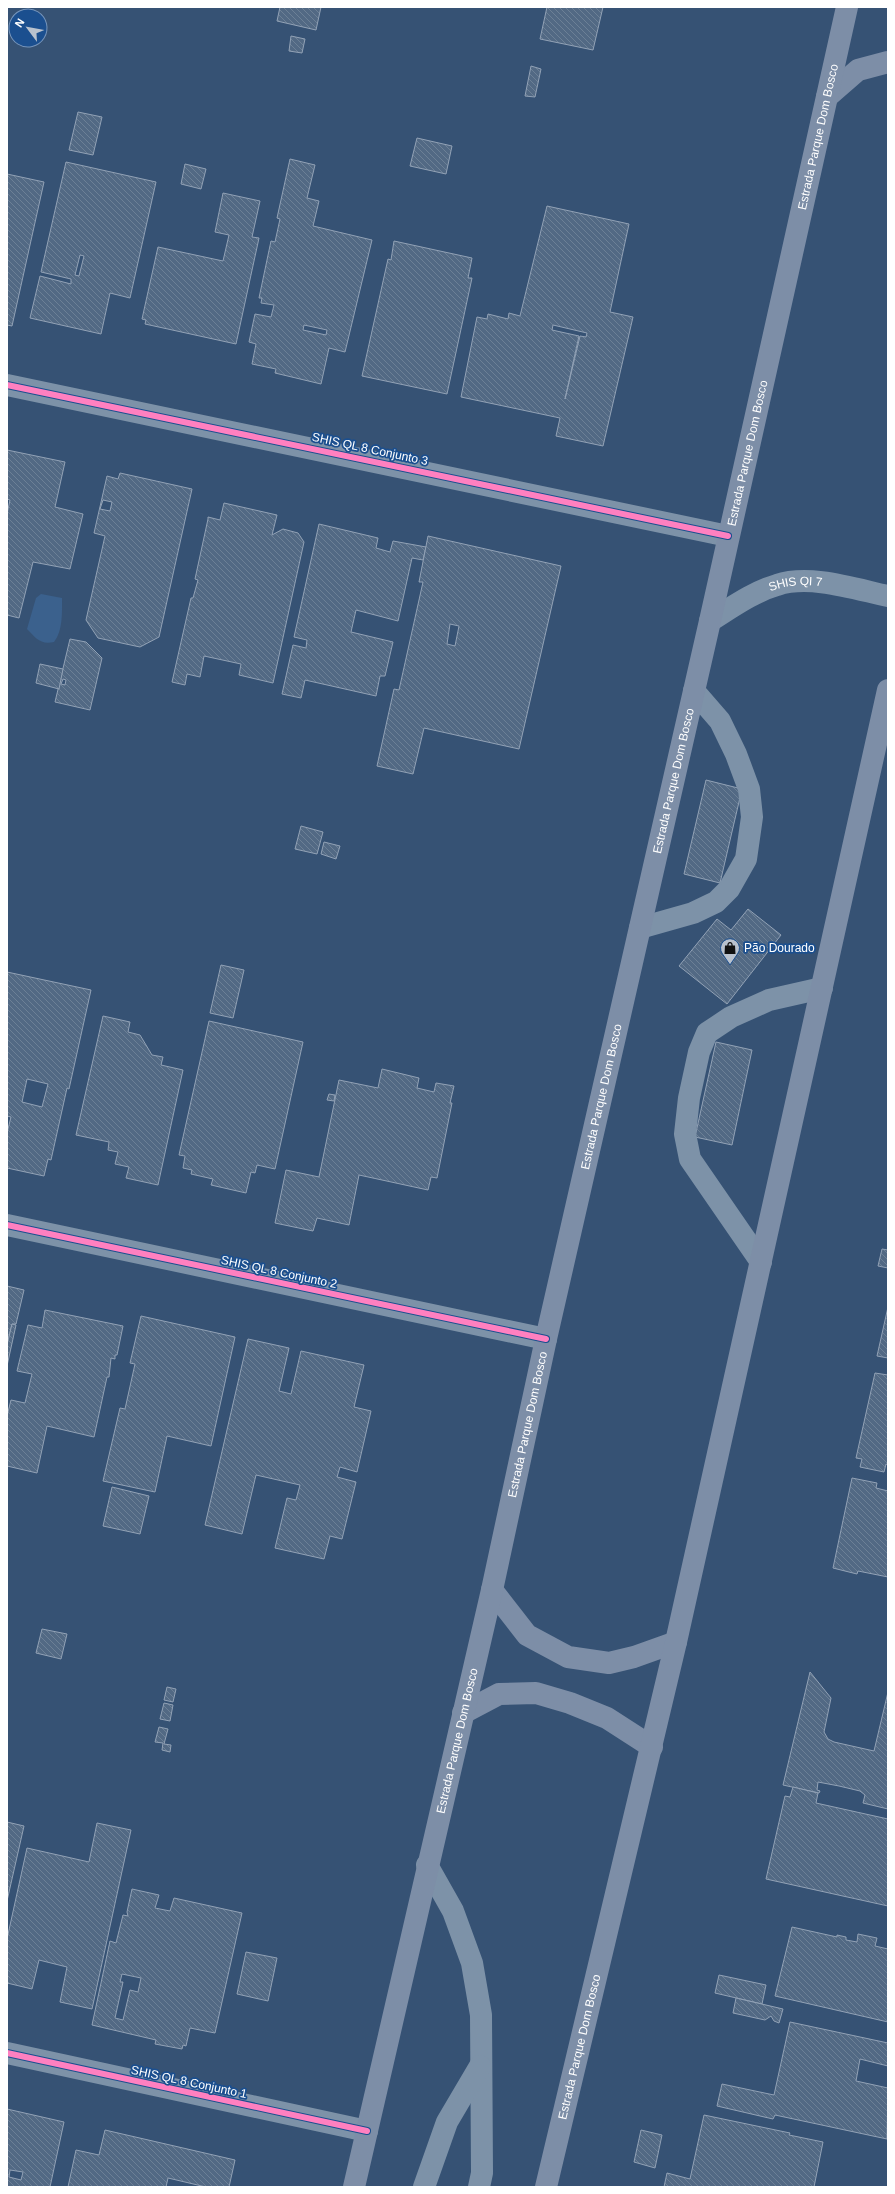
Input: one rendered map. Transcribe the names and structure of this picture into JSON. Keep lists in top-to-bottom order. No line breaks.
{"streets":{"main road":["Estrada Parque Dom Bosco"],"street":["SHIS QL 8 Conjunto 3","SHIS QI 7","SHIS QL 8 Conjunto 2","SHIS QL 8 Conjunto 1"]},"crossings":[["Estrada Parque Dom Bosco","SHIS QL 8 Conjunto 3"],["Estrada Parque Dom Bosco","SHIS QI 7"],["Estrada Parque Dom Bosco","SHIS QL 8 Conjunto 2"],["Estrada Parque Dom Bosco","SHIS QL 8 Conjunto 1"]],"places":{"shop":["Pão Dourado"]},"north":"top left"}
